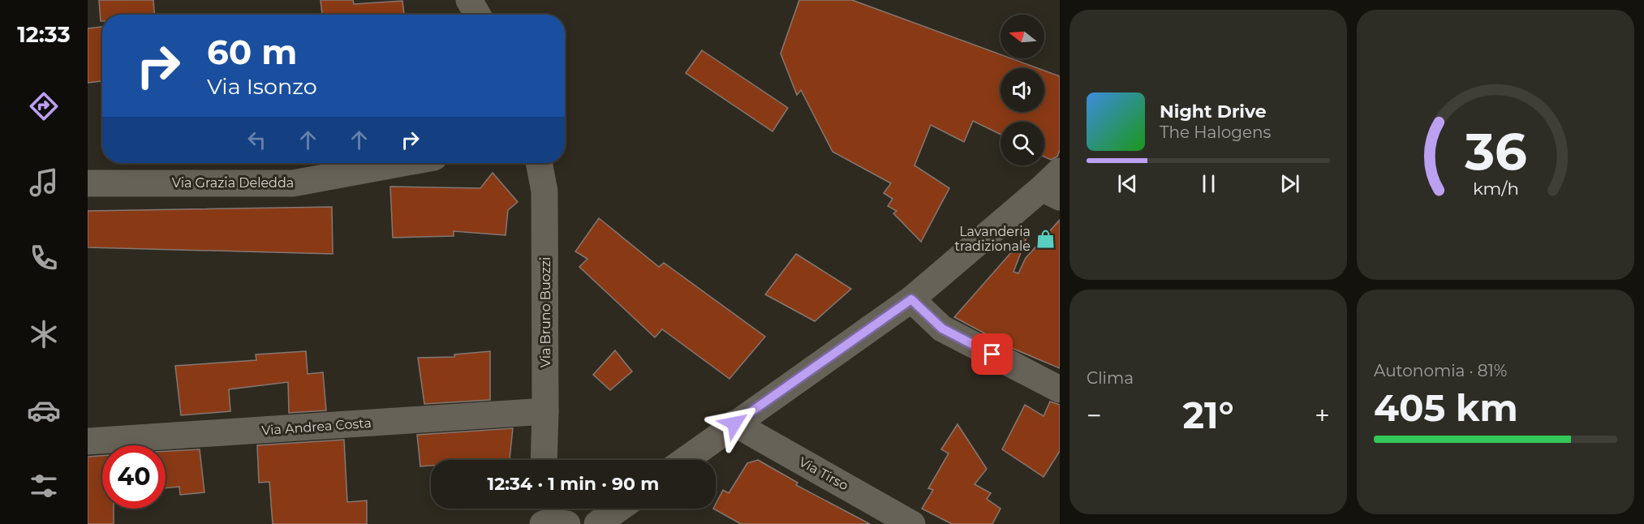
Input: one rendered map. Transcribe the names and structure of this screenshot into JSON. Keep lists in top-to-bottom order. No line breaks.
{"streets":{"street":["Via Grazia Deledda","Via Bruno Buozzi","Via Andrea Costa","Via Tirso"]},"crossings":[["Via Bruno Buozzi","Via Andrea Costa"]],"places":{"shop":["Lavanderia tradizionale"]},"north":"left","page":{"tabs":"12:33","turn":["60 m","Via Isonzo"],"song":["Night Drive","The Halogens"],"tile":["Clima",["Autonomia · 81%","405 km"]],"heat":["−","21°","+"],"limit":"40","trip":"12:34 · 1 min · 90 m","gauge":["36","km/h"]}}
